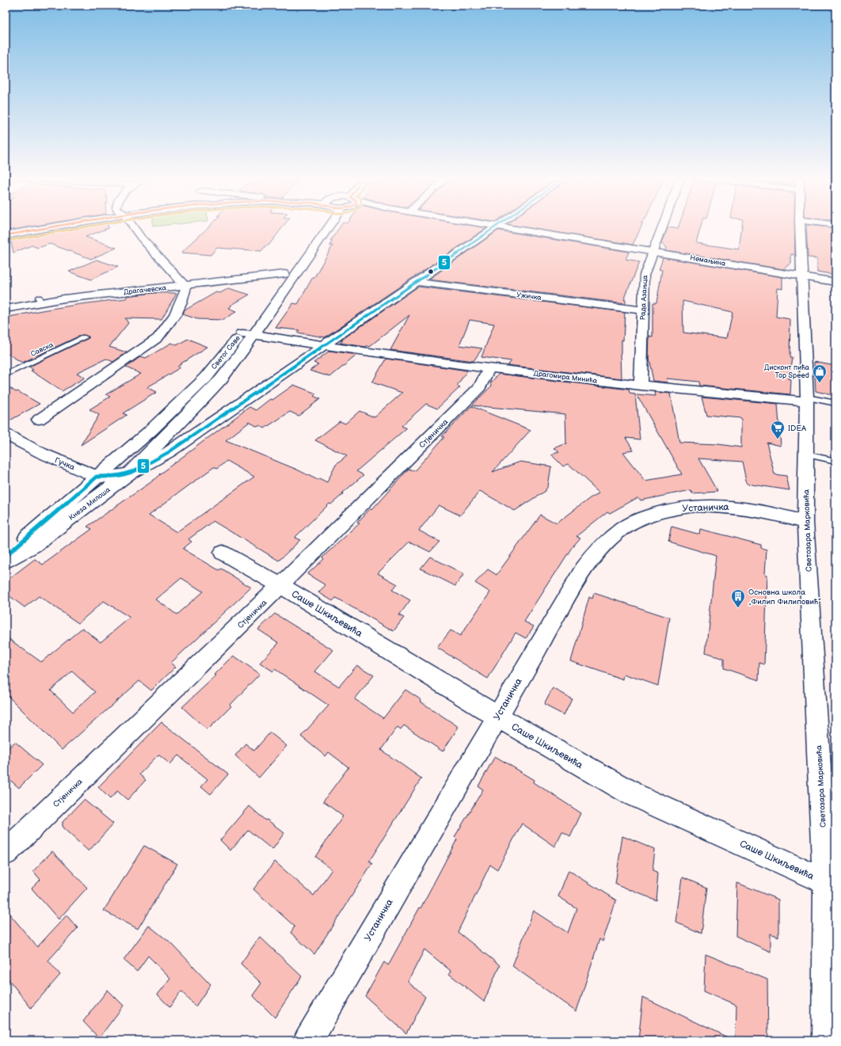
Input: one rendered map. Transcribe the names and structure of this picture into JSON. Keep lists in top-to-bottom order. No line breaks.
{"streets":{"street":["Немањина","Драгачевска","Ужичка","Рада Азањца","Светог Саве","Драгомира Минића","Стјеничка","Гучка","Кнеза Милоша","Устаничка","Светозара Марковића","Саше Шкиљевића"],"lane":["Савска"]},"crossings":[["Немањина","Рада Азањца"],["Немањина","Светозара Марковића"],["Драгачевска","Светог Саве"],["Ужичка","Рада Азањца"],["Ужичка","Кнеза Милоша"],["Рада Азањца","Драгомира Минића"],["Светог Саве","Драгомира Минића"],["Светог Саве","Гучка"],["Светог Саве","Кнеза Милоша"],["Драгомира Минића","Стјеничка"],["Драгомира Минића","Кнеза Милоша"],["Драгомира Минића","Светозара Марковића"],["Стјеничка","Саше Шкиљевића"],["Гучка","Кнеза Милоша"],["Устаничка","Светозара Марковића"],["Устаничка","Саше Шкиљевића"],["Светозара Марковића","Саше Шкиљевића"]],"places":{"shop":["Дисконт пића Top Speed"],"supermarket":["IDEA"],"building":["Основна школа „Филип Филиповић”"]},"lines":["transit line 5"]}
